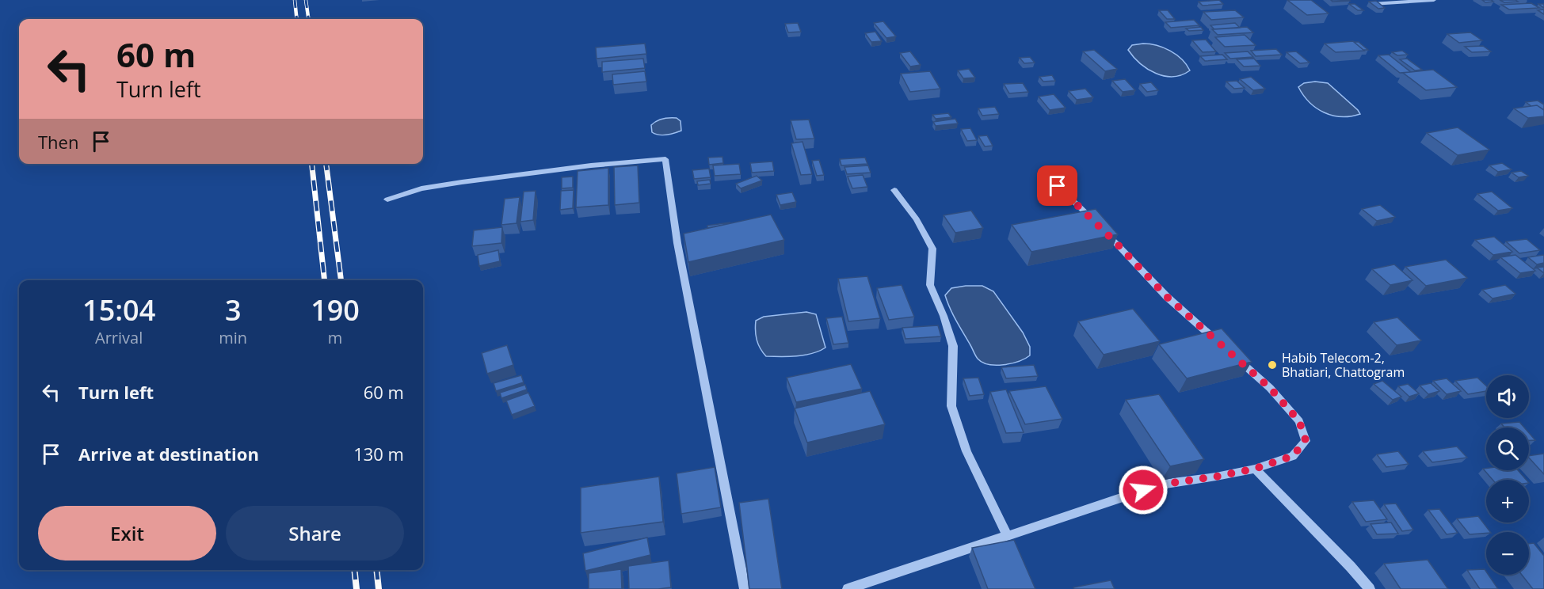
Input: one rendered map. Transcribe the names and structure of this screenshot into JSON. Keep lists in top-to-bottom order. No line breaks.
{"places":["Habib Telecom-2, Bhatiari, Chattogram"],"page":{"turn":["60 m","Turn left"],"then":"Then","eta":["15:04","Arrival","3","min","190","m"],"list":[{"name":"Turn left","value":"60 m"},{"name":"Arrive at destination","value":"130 m"}],"map_buttons":["+","−"],"buttons":["Exit","Share"]}}
